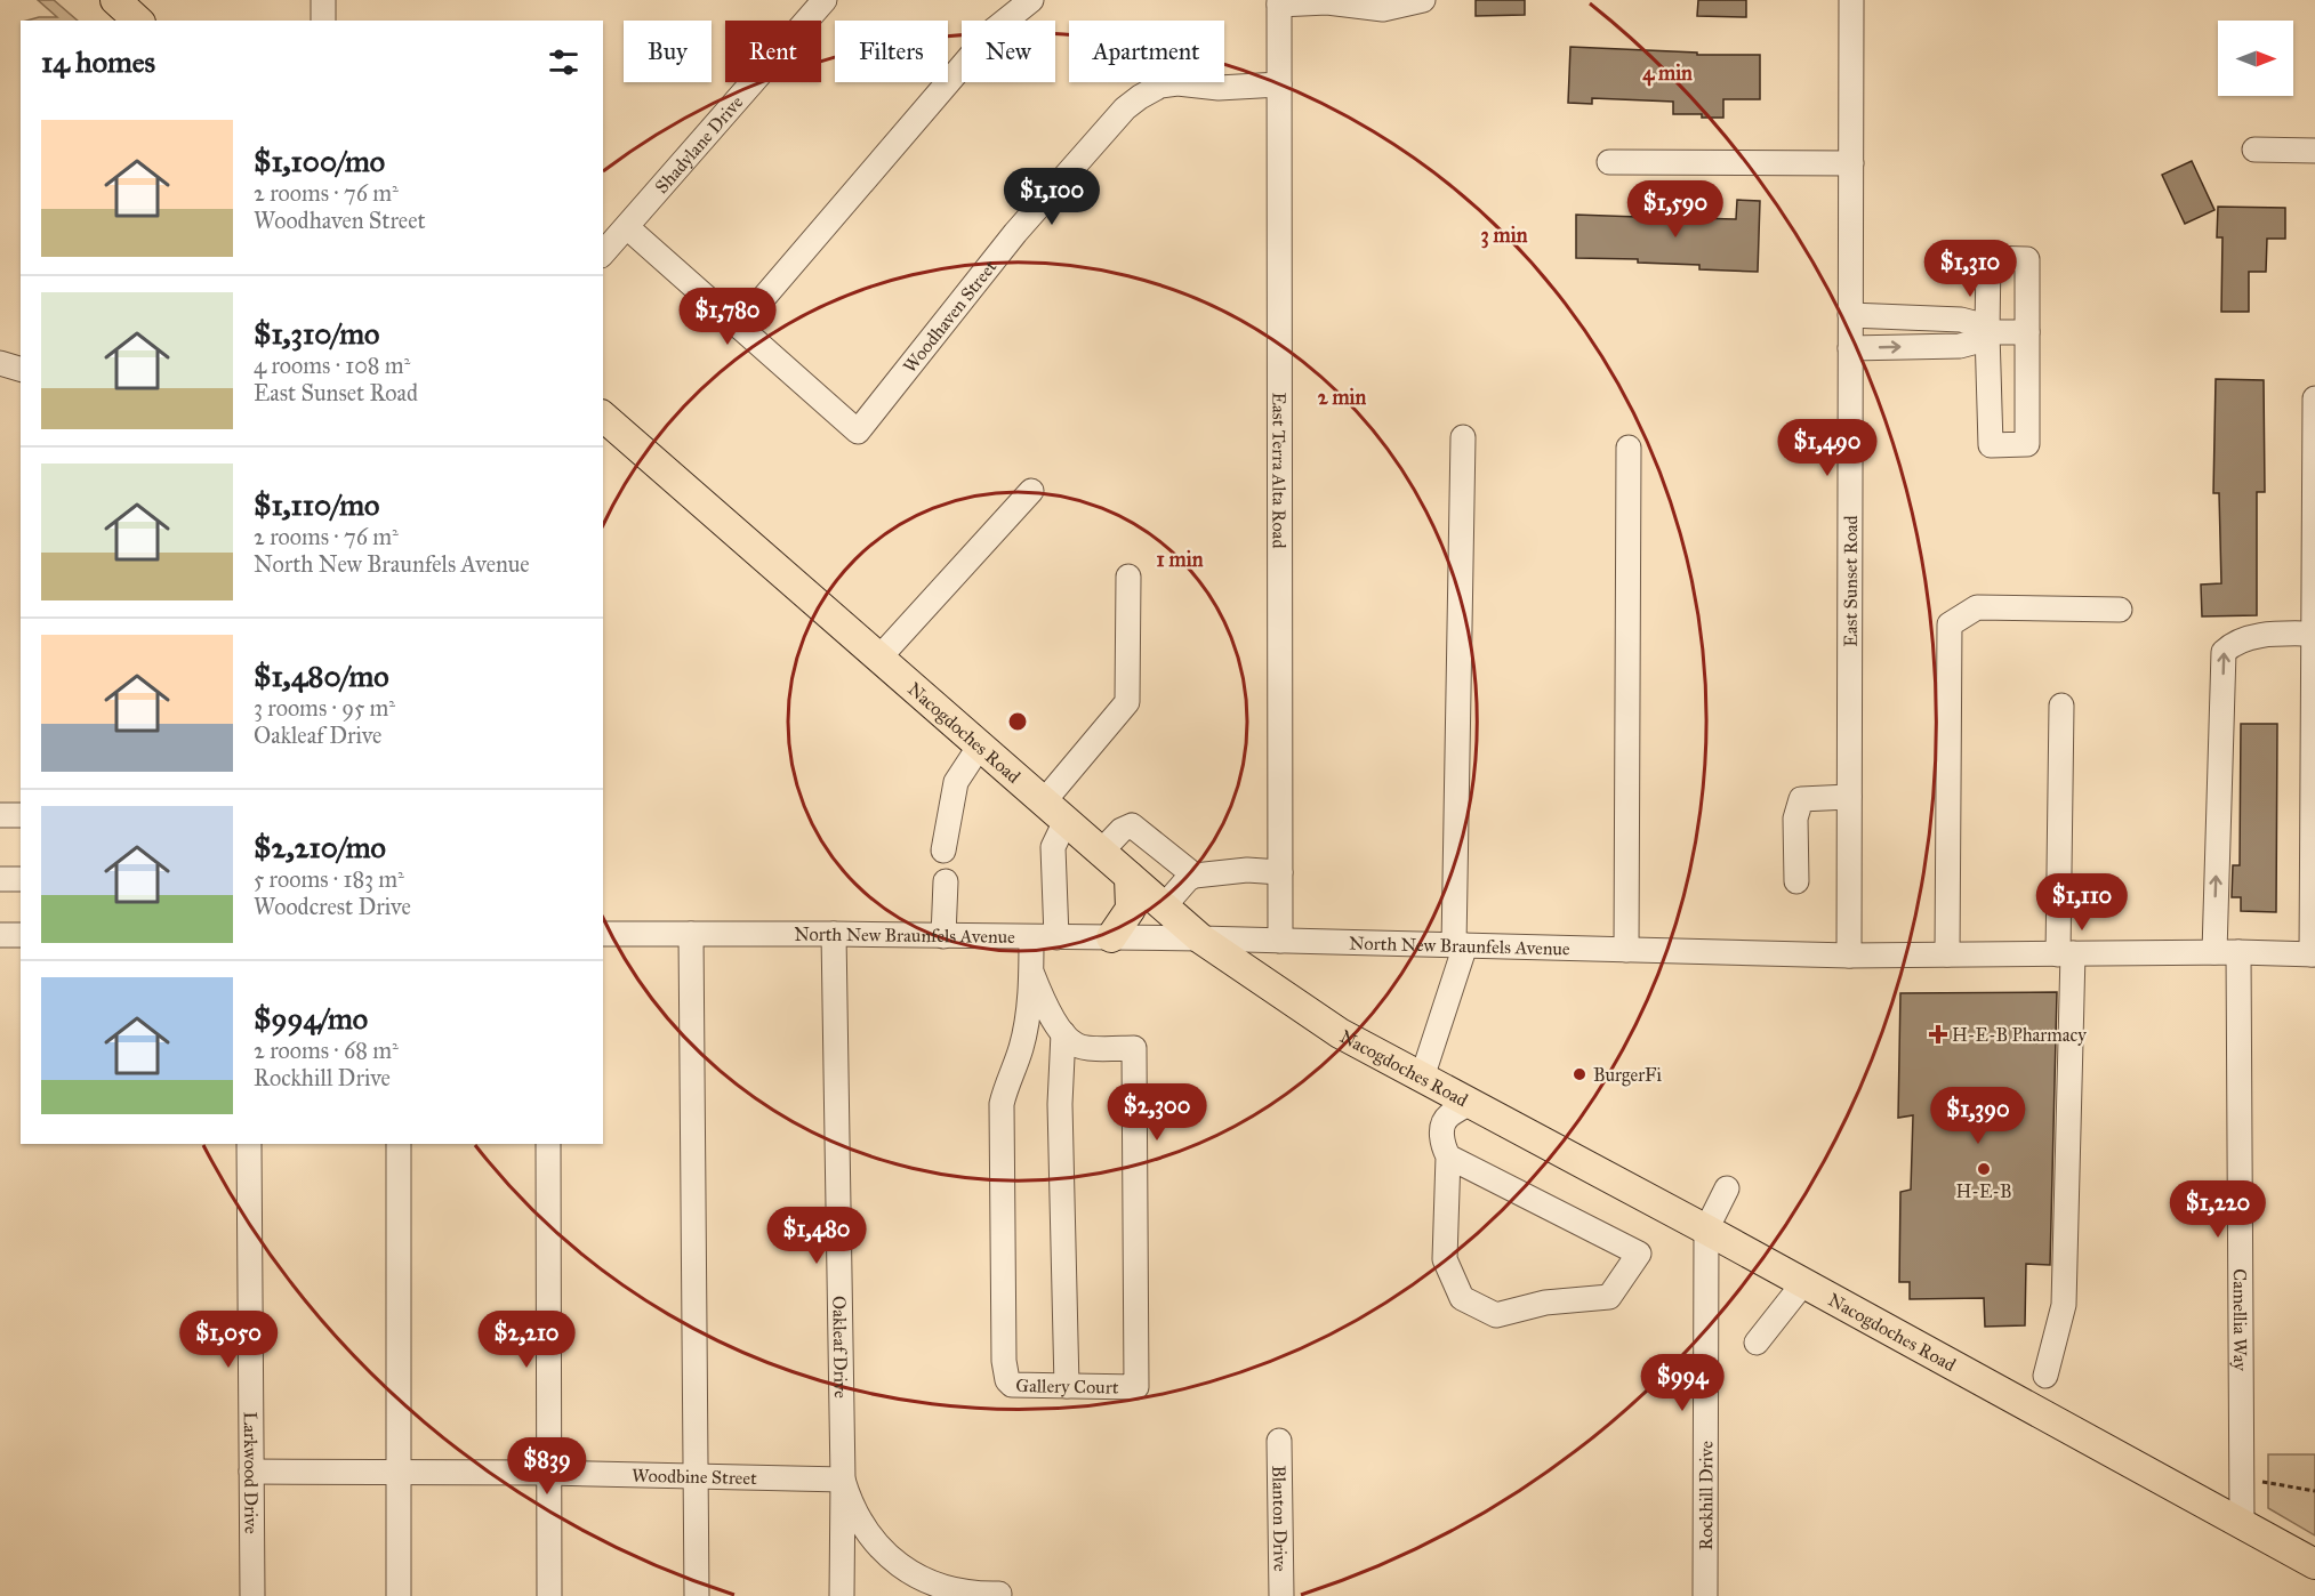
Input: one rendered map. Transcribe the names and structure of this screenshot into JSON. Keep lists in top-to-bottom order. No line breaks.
{"streets":{"main road":["Nacogdoches Road"],"street":["Shadylane Drive","Woodhaven Street","East Terra Alta Road","East Sunset Road","North New Braunfels Avenue","Camellia Way","Oakleaf Drive","Gallery Court","Larkwood Drive","Woodbine Street","Rockhill Drive","Blanton Drive"]},"crossings":[["Woodhaven Street","East Terra Alta Road"],["East Terra Alta Road","North New Braunfels Avenue"],["East Sunset Road","North New Braunfels Avenue"],["Nacogdoches Road","North New Braunfels Avenue"],["Nacogdoches Road","Camellia Way"],["Nacogdoches Road","Gallery Court"],["Nacogdoches Road","Rockhill Drive"],["North New Braunfels Avenue","Camellia Way"],["North New Braunfels Avenue","Oakleaf Drive"],["North New Braunfels Avenue","Gallery Court"],["Oakleaf Drive","Woodbine Street"],["Larkwood Drive","Woodbine Street"]],"places":{"health":["H-E-B Pharmacy"],"other":["BurgerFi","H-E-B"]},"north":"right","page":{"chip":["Buy","Rent","Filters","New","Apartment"],"heading":"14 homes","list":[{"name":"$1,100/mo","note":"2 rooms · 76 m² · Woodhaven Street"},{"name":"$1,310/mo","note":"4 rooms · 108 m² · East Sunset Road"},{"name":"$1,110/mo","note":"2 rooms · 76 m² · North New Braunfels Avenue"},{"name":"$1,480/mo","note":"3 rooms · 95 m² · Oakleaf Drive"},{"name":"$2,210/mo","note":"5 rooms · 183 m² · Woodcrest Drive"},{"name":"$994/mo","note":"2 rooms · 68 m² · Rockhill Drive"}],"price":["$1,100","$1,590","$1,310","$1,780","$1,490","$1,110","$2,300","$1,390","$1,220","$1,480","$1,050","$2,210","$994","$839"]},"rings":["4 min","3 min","2 min","1 min"]}
